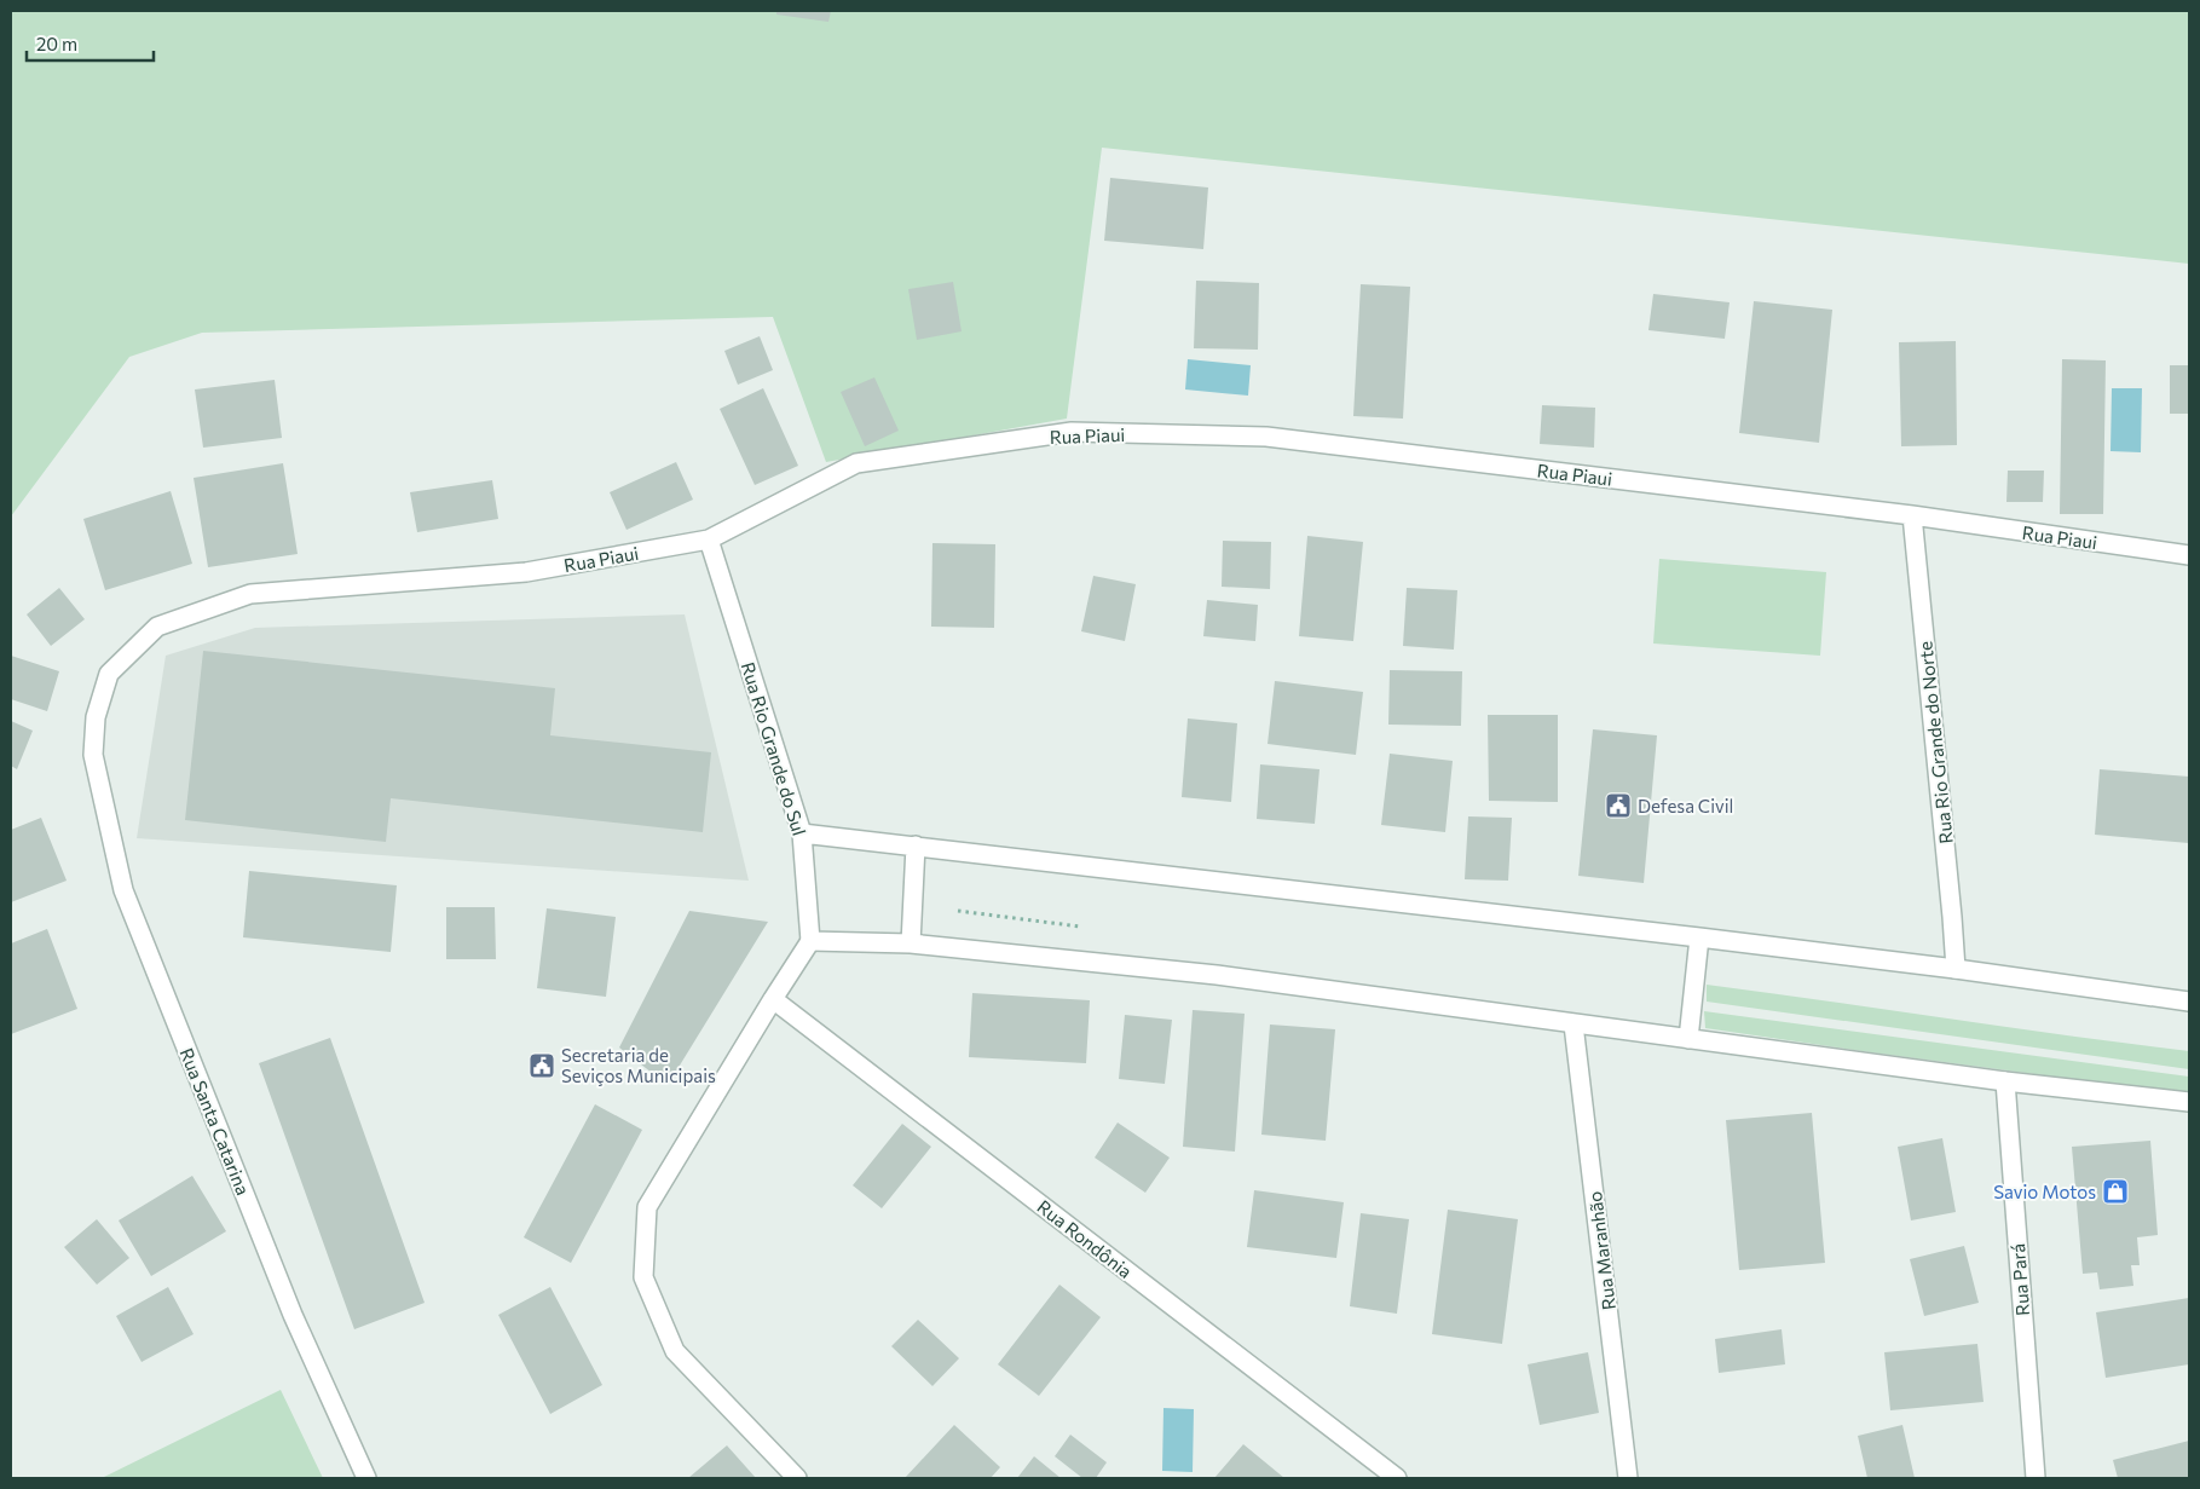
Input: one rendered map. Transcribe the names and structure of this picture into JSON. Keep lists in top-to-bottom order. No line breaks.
{"streets":{"street":["Rua Piaui","Rua Rio Grande do Norte","Rua Rio Grande do Sul","Rua Santa Catarina","Rua Rondônia","Rua Maranhão","Rua Pará"]},"crossings":[["Rua Piaui","Rua Rio Grande do Norte"],["Rua Piaui","Rua Rio Grande do Sul"],["Rua Piaui","Rua Santa Catarina"]],"places":{"public building":["Defesa Civil","Secretaria de Seviços Municipais"],"shop":["Savio Motos"]},"scale_bar":"20 m"}
